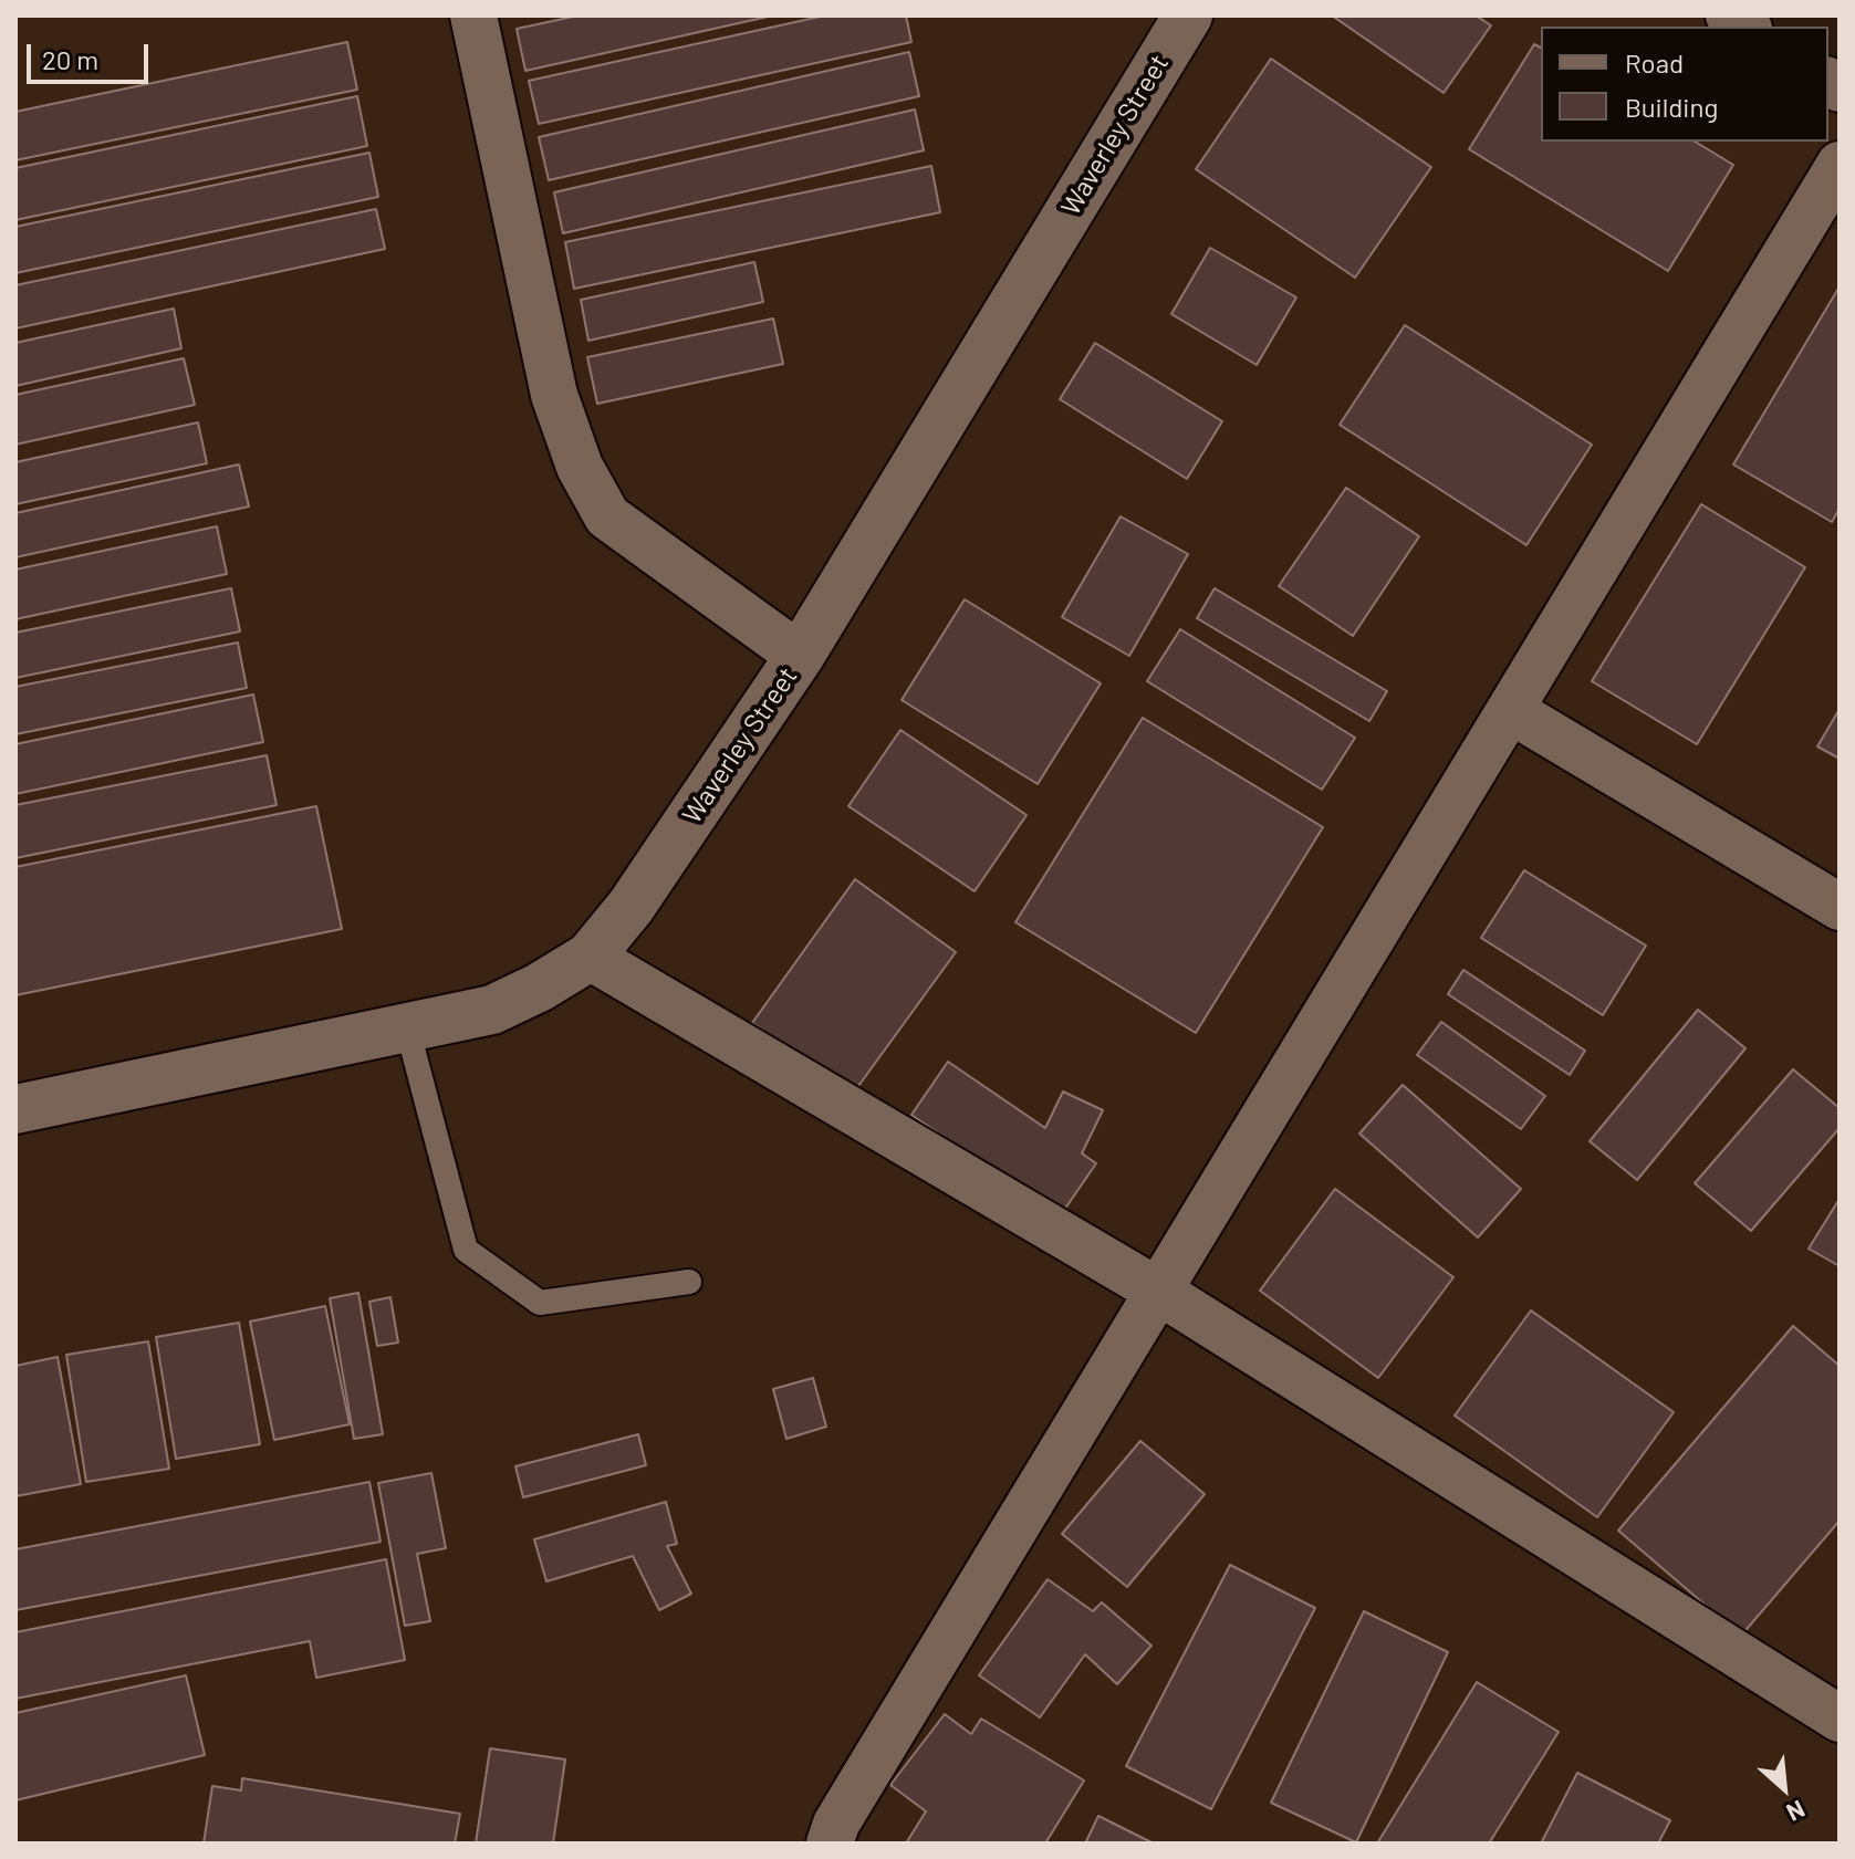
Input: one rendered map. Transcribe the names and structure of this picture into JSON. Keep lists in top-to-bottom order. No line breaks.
{"streets":{"street":["Waverley Street"]},"legend":["Road","Building"],"scale_bar":"20 m","north":"bottom right"}
